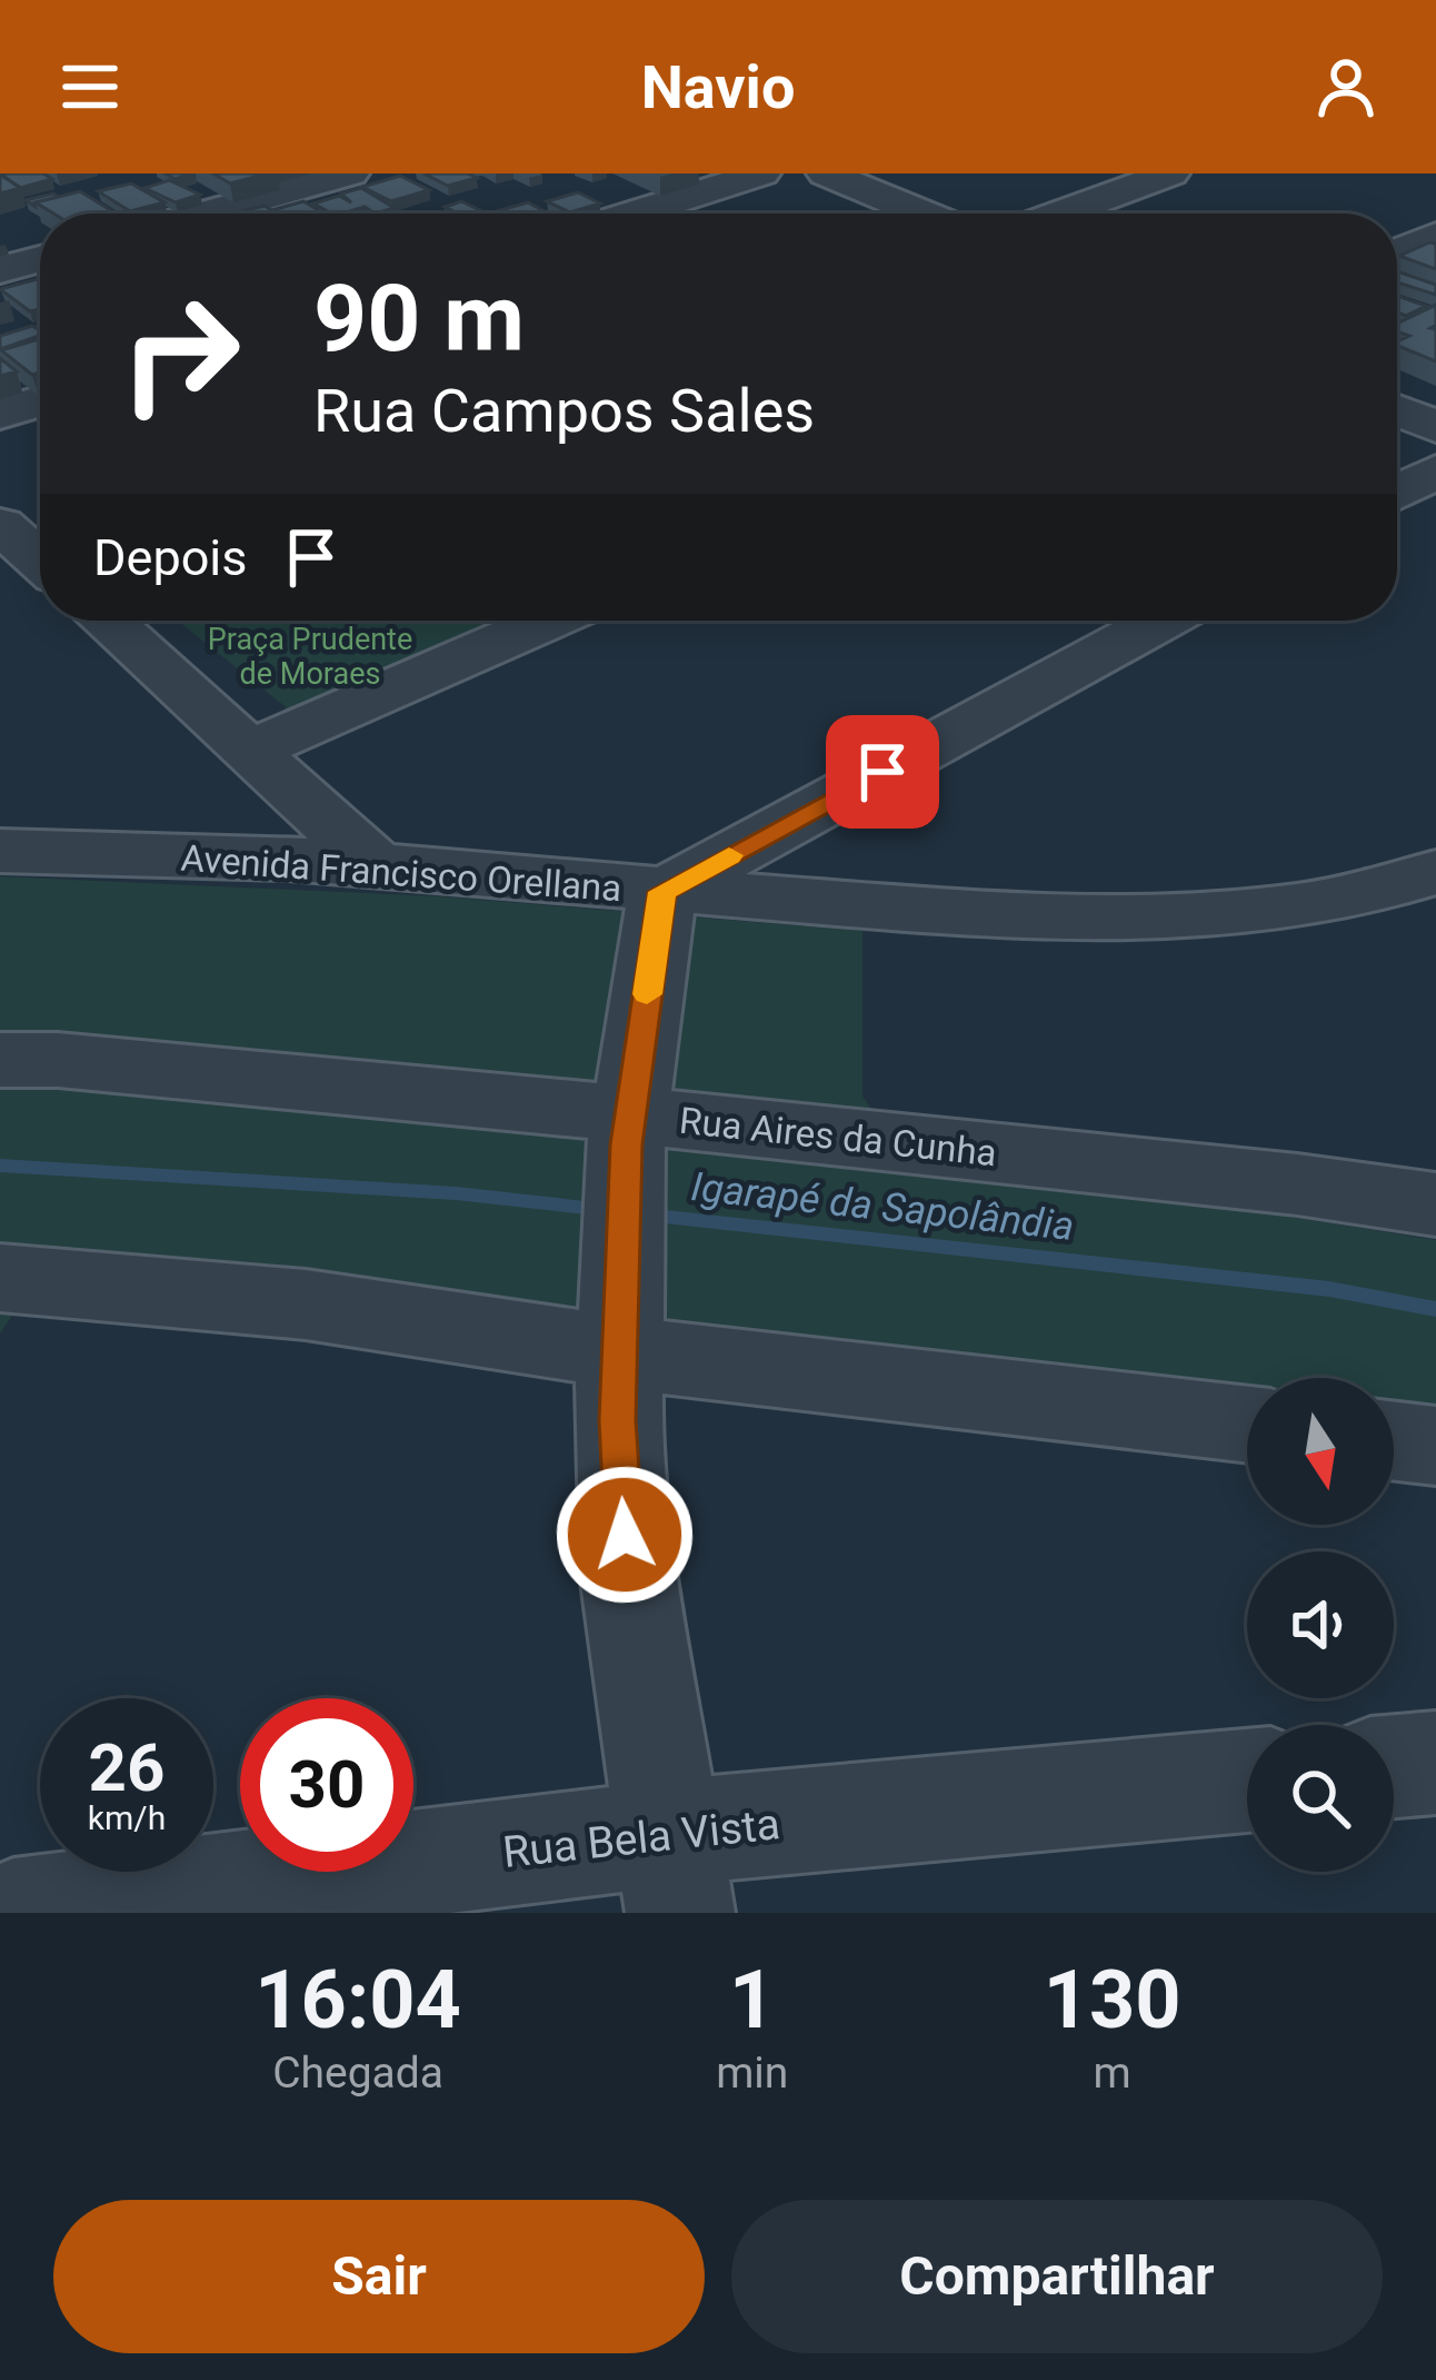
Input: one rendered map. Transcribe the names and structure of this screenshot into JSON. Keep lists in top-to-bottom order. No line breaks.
{"streets":{"street":["Avenida Francisco Orellana","Rua Aires da Cunha","Rua Bela Vista"]},"water":["Igarapé da Sapolândia"],"parks":["Praça Prudente de Moraes"],"north":"bottom","page":{"header":"Navio","turn":["90 m","Rua Campos Sales"],"then":"Depois","speed":"26 km/h","limit":"30","eta":["16:04","Chegada","1","min","130","m"],"buttons":["Sair","Compartilhar"]}}
